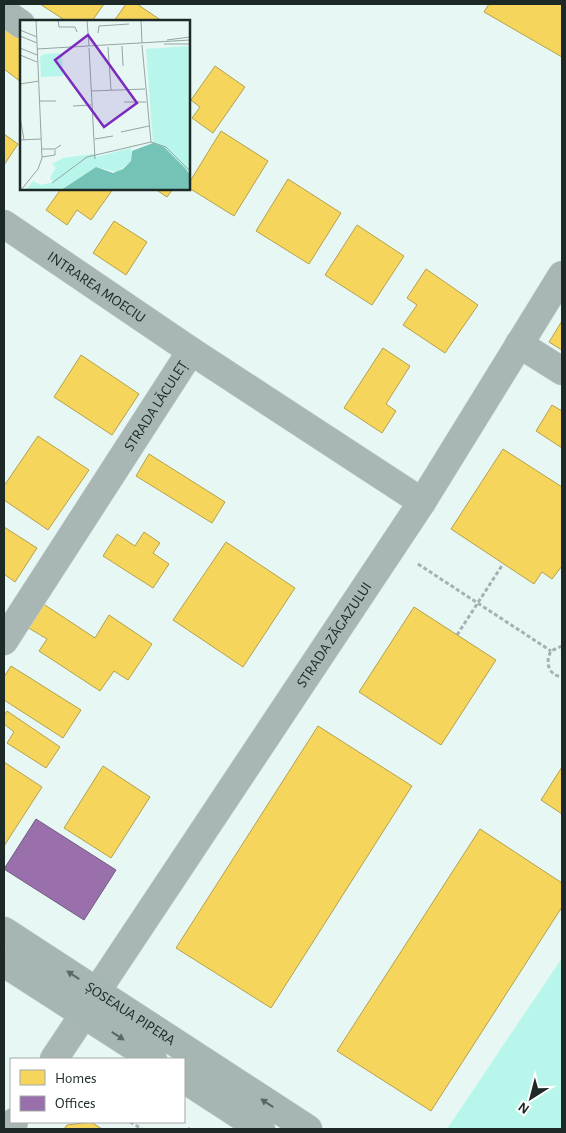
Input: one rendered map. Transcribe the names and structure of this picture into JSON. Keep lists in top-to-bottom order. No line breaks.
{"streets":{"main road":["ȘOSEAUA PIPERA"],"street":["INTRAREA MOECIU","STRADA LĂCULEȚ","STRADA ZĂGAZULUI"]},"crossings":[["INTRAREA MOECIU","STRADA LĂCULEȚ"],["STRADA LĂCULEȚ","STRADA ZĂGAZULUI"],["STRADA ZĂGAZULUI","ȘOSEAUA PIPERA"]],"legend":["Homes","Offices"],"north":"bottom left"}
